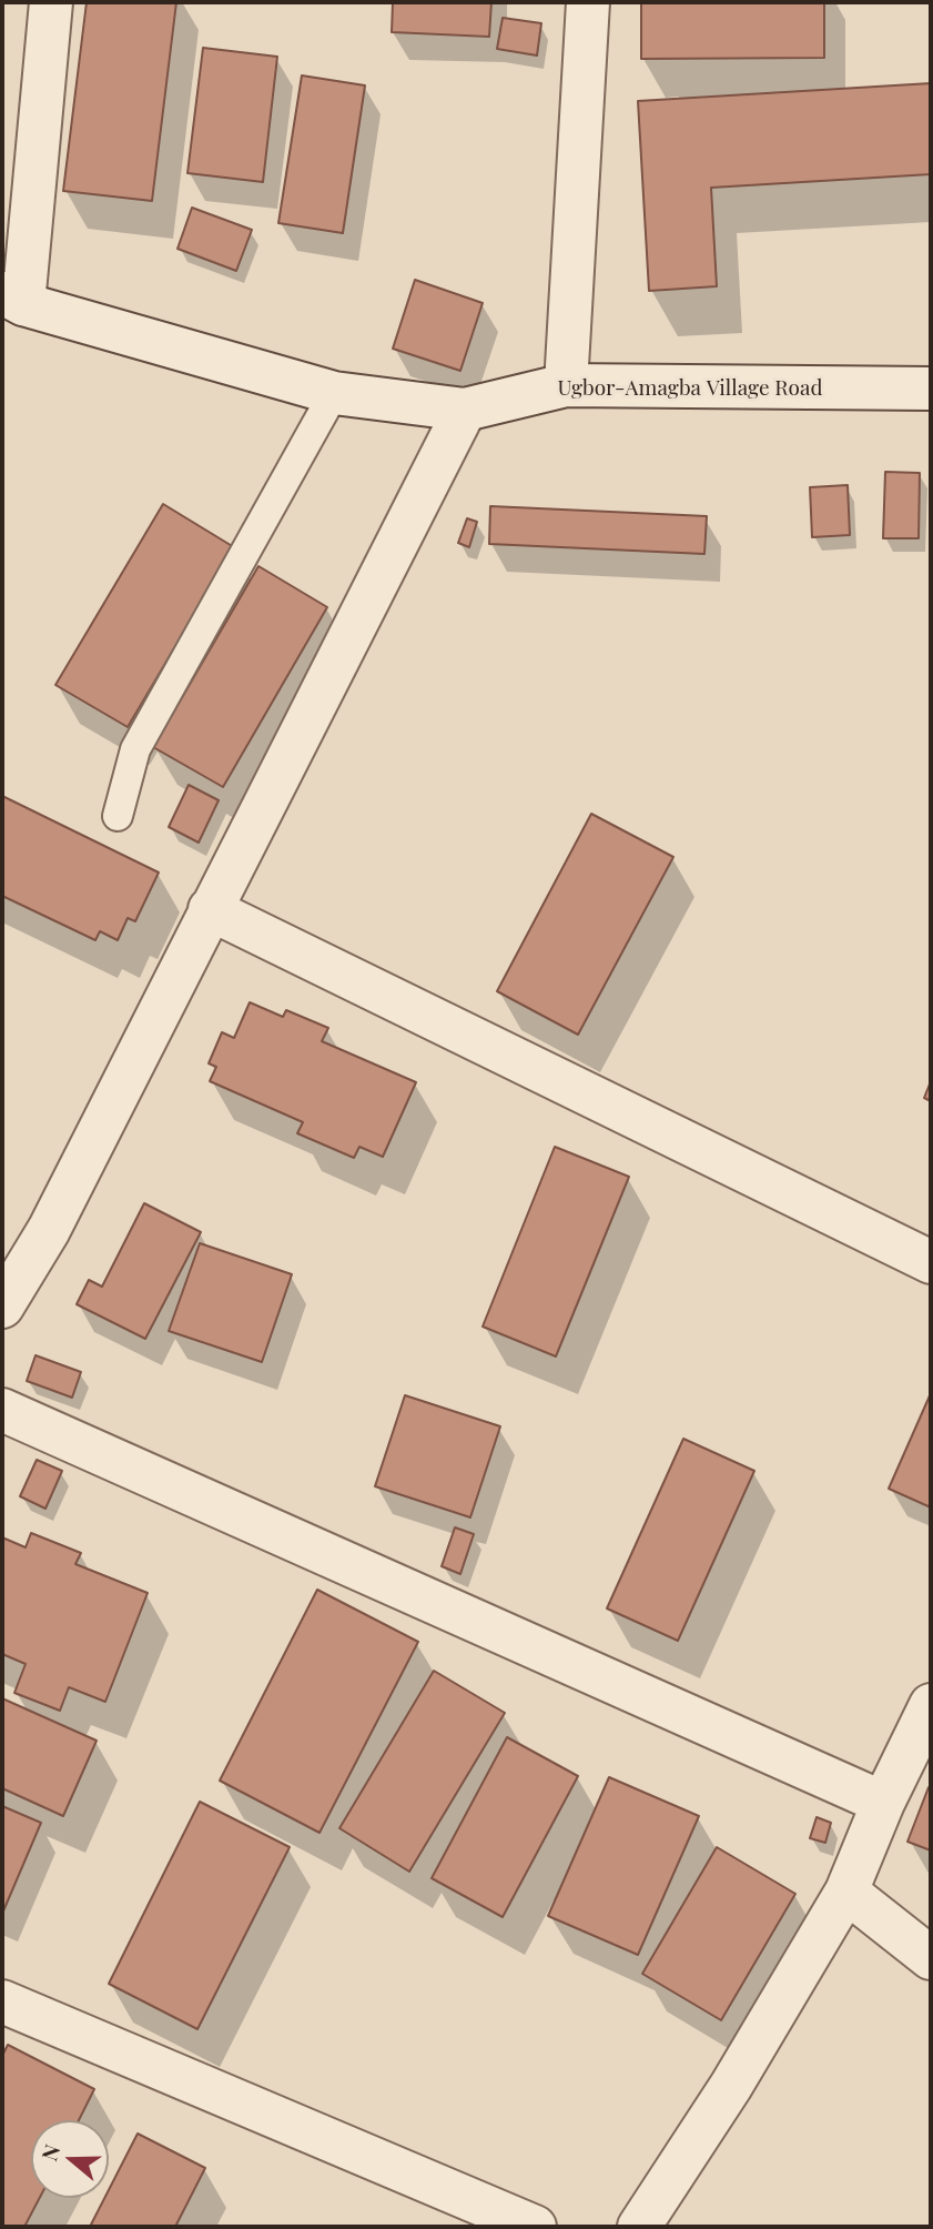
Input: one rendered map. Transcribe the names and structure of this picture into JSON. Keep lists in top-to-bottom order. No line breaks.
{"streets":{"street":["Ugbor-Amagba Village Road"]},"north":"left"}
